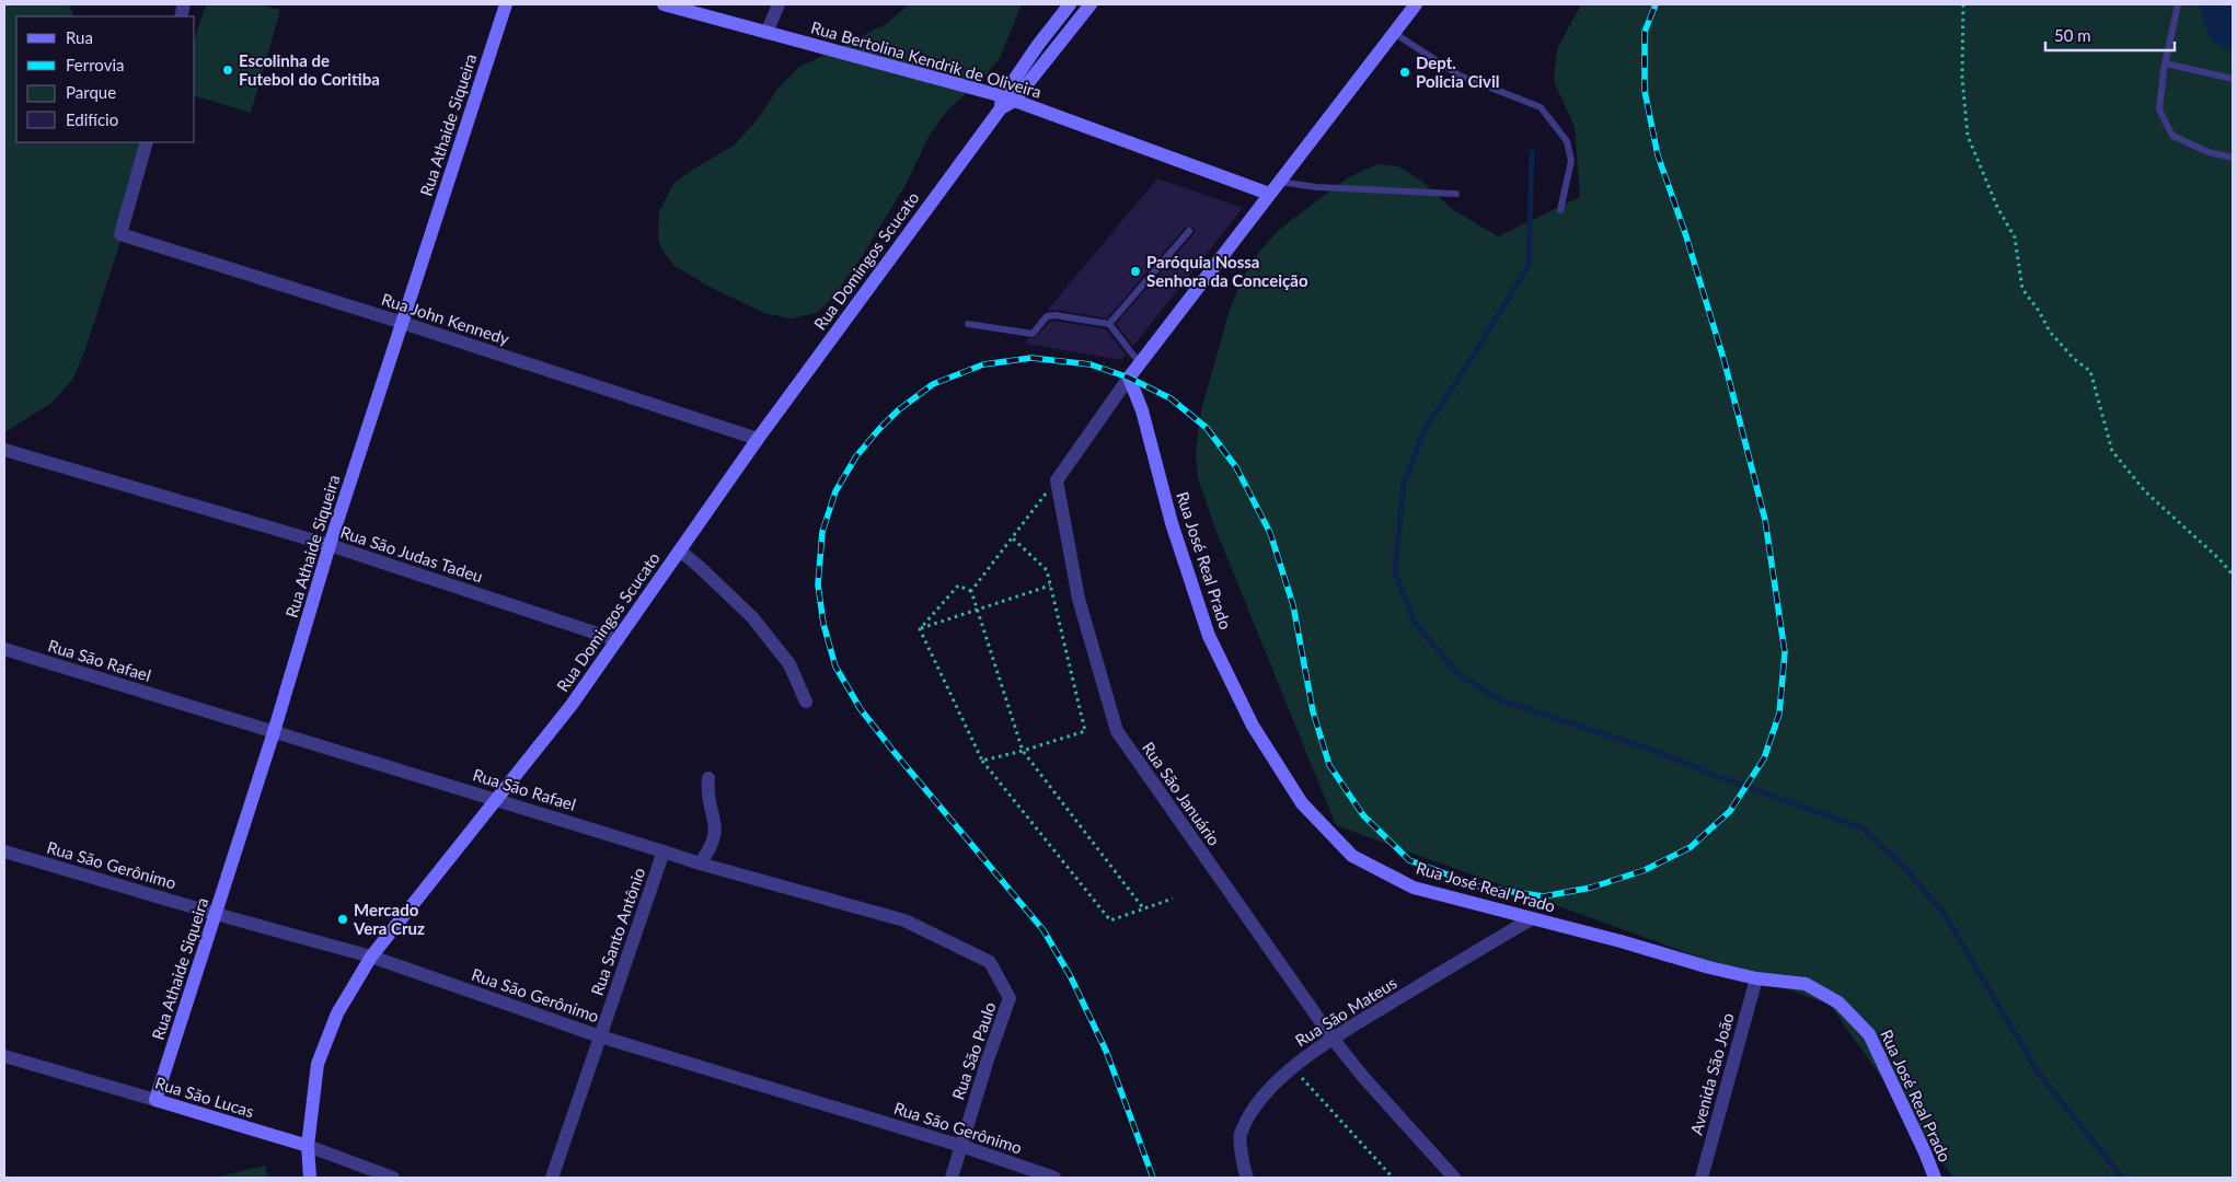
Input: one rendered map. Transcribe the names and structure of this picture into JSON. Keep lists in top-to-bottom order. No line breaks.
{"streets":{"street":["Rua Bertolina Kendrik de Oliveira","Rua Athaide Siqueira","Rua Domingos Scucato","Rua John Kennedy","Rua São Judas Tadeu","Rua José Real Prado","Rua São Rafael","Rua São Januário","Rua São Gerônimo","Rua Santo Antônio","Rua São Mateus","Rua São Paulo","Avenida São João","Rua São Lucas"]},"crossings":[["Rua Bertolina Kendrik de Oliveira","Rua Domingos Scucato"],["Rua Athaide Siqueira","Rua John Kennedy"],["Rua Athaide Siqueira","Rua São Judas Tadeu"],["Rua Athaide Siqueira","Rua São Rafael"],["Rua Athaide Siqueira","Rua São Gerônimo"],["Rua Athaide Siqueira","Rua São Lucas"],["Rua Domingos Scucato","Rua John Kennedy"],["Rua Domingos Scucato","Rua São Judas Tadeu"],["Rua Domingos Scucato","Rua São Rafael"],["Rua Domingos Scucato","Rua São Gerônimo"],["Rua Domingos Scucato","Rua São Lucas"],["Rua José Real Prado","Rua São Mateus"],["Rua José Real Prado","Avenida São João"],["Rua São Rafael","Rua Santo Antônio"],["Rua São Rafael","Rua São Paulo"],["Rua São Januário","Rua São Mateus"],["Rua São Gerônimo","Rua Santo Antônio"],["Rua São Gerônimo","Rua São Paulo"]],"places":["Escolinha de Futebol do Coritiba","Dept. Policia Civil","Paróquia Nossa Senhora da Conceição","Mercado Vera Cruz"],"legend":["Rua","Ferrovia","Parque","Edifício"],"scale_bar":"50 m"}
